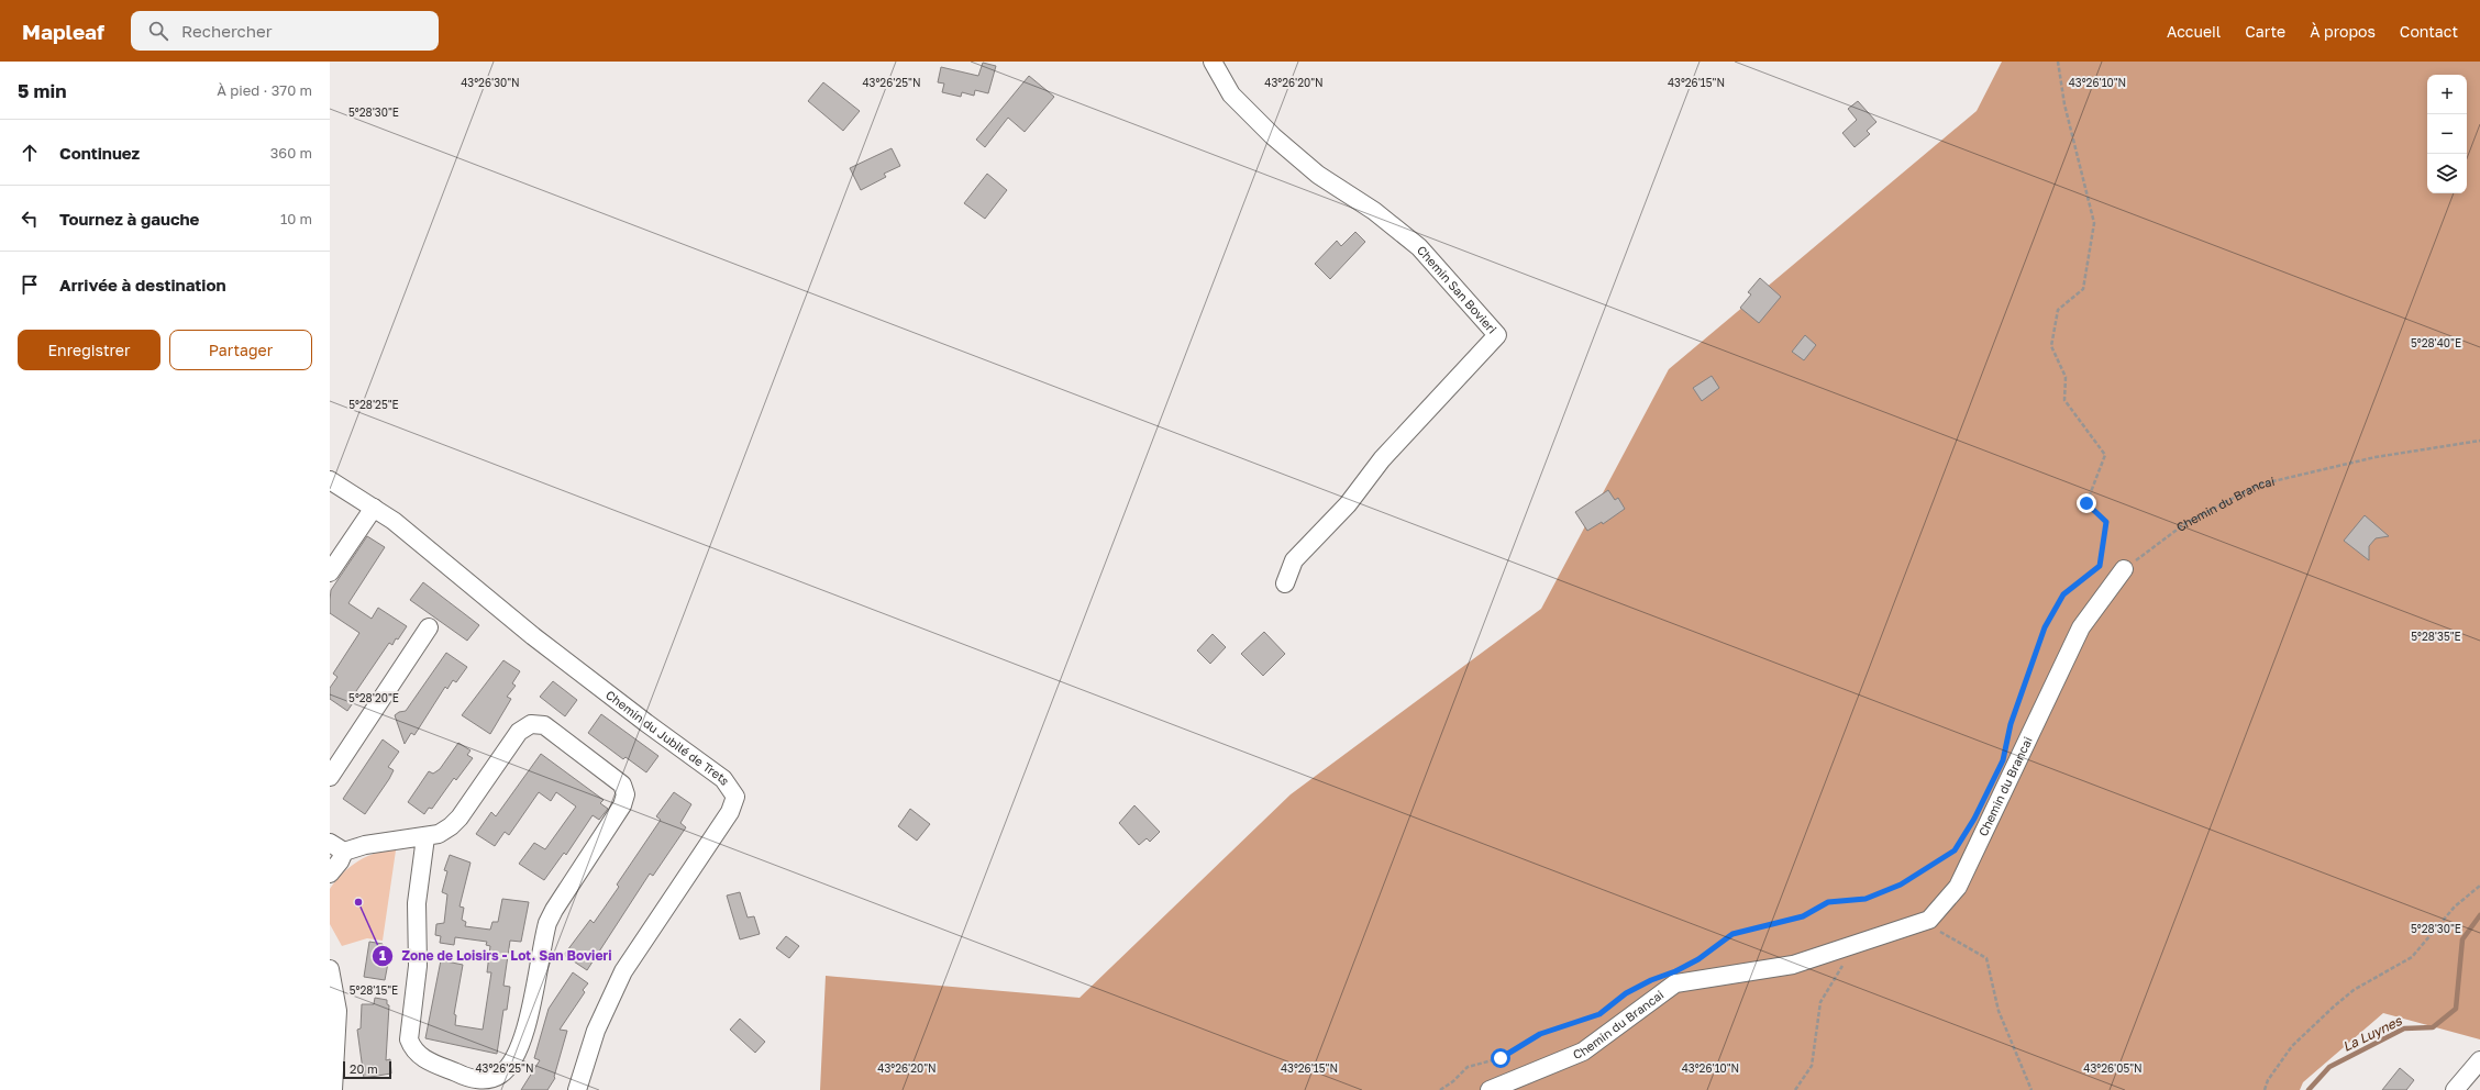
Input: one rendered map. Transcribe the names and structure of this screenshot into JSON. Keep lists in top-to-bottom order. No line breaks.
{"streets":{"street":["Chemin San Bovieri","Chemin du Brancai","Chemin du Jubilé de Trets"]},"water":["La Luynes"],"places":["Zone de Loisirs - Lot. San Bovieri"],"scale_bar":"20 m","page":{"header":"Mapleaf","search":"Rechercher","nav":["Accueil","Carte","À propos","Contact"],"heading":["5 min","À pied · 370 m"],"map_buttons":["+","−"],"list":[["Continuez","360 m"],["Tournez à gauche","10 m"],"Arrivée à destination"],"buttons":["Enregistrer","Partager"],"scale":"20 m"},"coordinates":["43°26'30\"N","43°26'25\"N","43°26'20\"N","43°26'15\"N","43°26'10\"N","5°28'30\"E","5°28'40\"E","5°28'25\"E","5°28'35\"E","5°28'20\"E","5°28'15\"E","43°26'05\"N"]}
